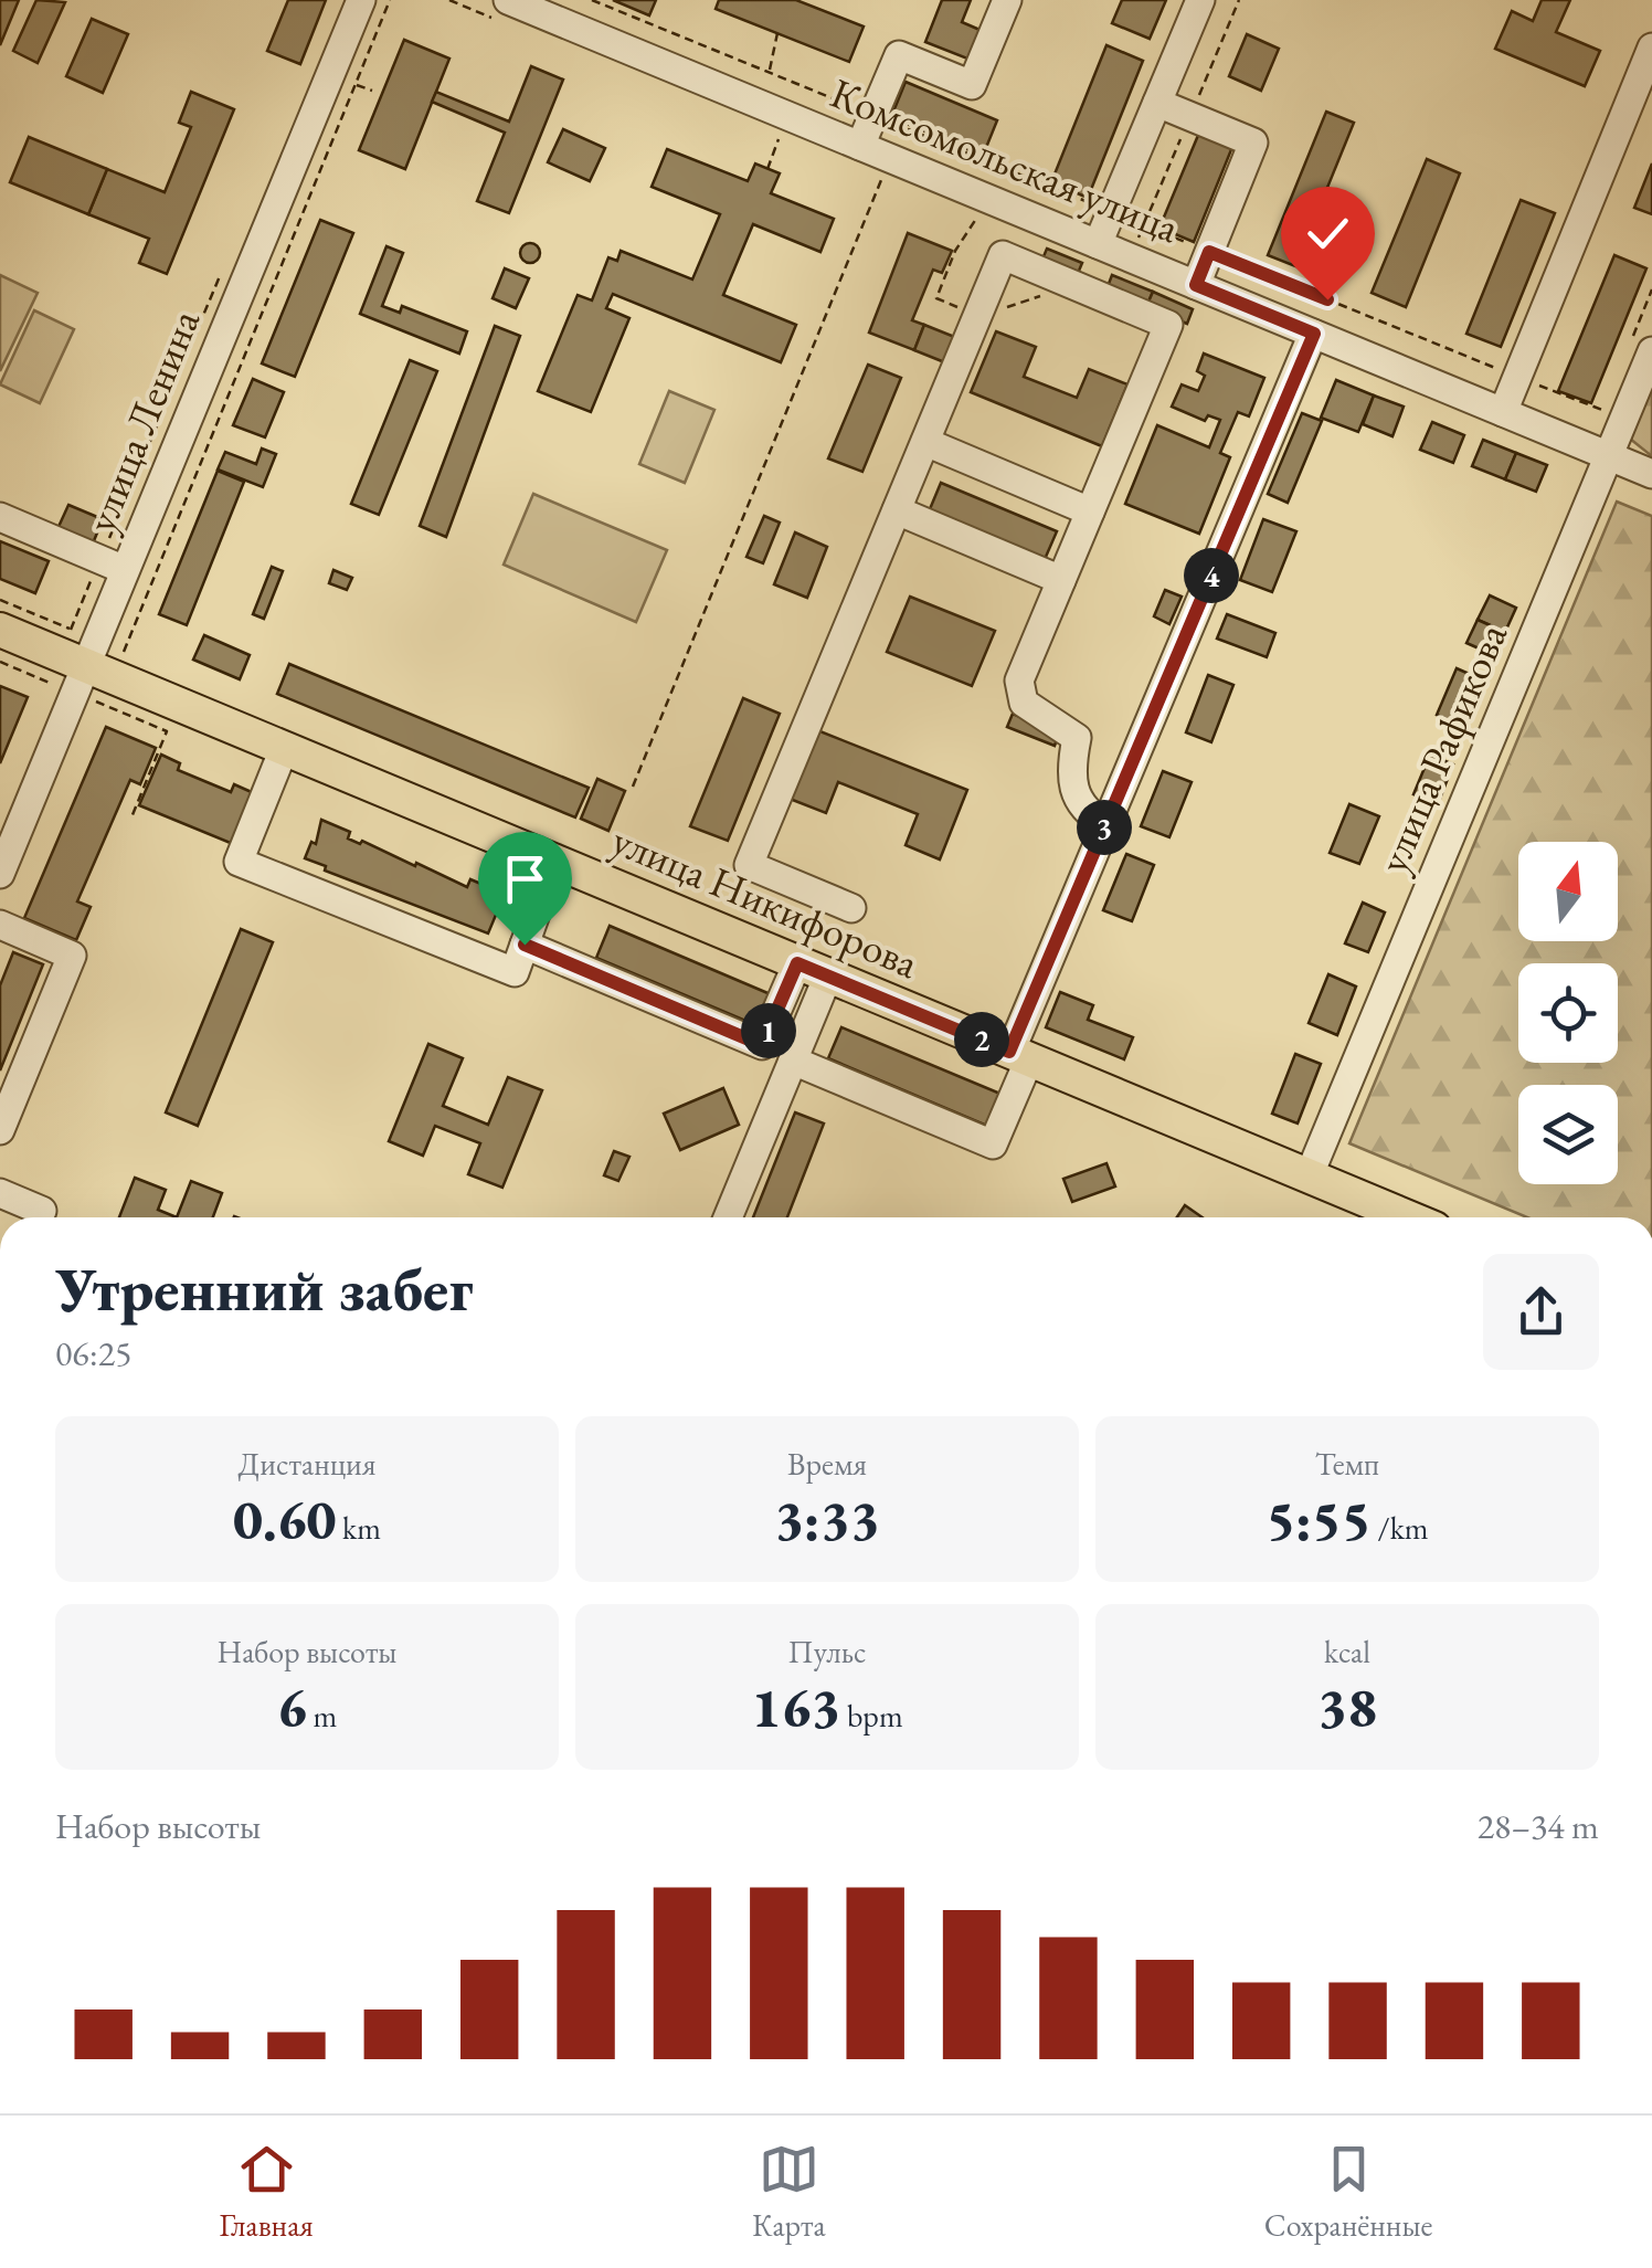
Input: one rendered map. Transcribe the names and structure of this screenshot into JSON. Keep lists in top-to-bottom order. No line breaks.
{"streets":{"main road":["улица Никифорова"],"street":["Комсомольская улица","улица Ленина","улица Рафикова"]},"crossings":[["Комсомольская улица","улица Рафикова"],["улица Ленина","улица Никифорова"],["улица Рафикова","улица Никифорова"]],"north":"top","page":{"pins":["4","3","1","2"],"heading":["Утренний забег","06:25"],"stats":[["Дистанция","0.60 km"],["Время","3:33"],["Темп","5:55 /km"],["Набор высоты","6 m"],["Пульс","163 bpm"],["kcal","38"]],"chart":["Набор высоты","28–34 m"],"tabs":["Главная","Карта","Сохранённые"]}}
